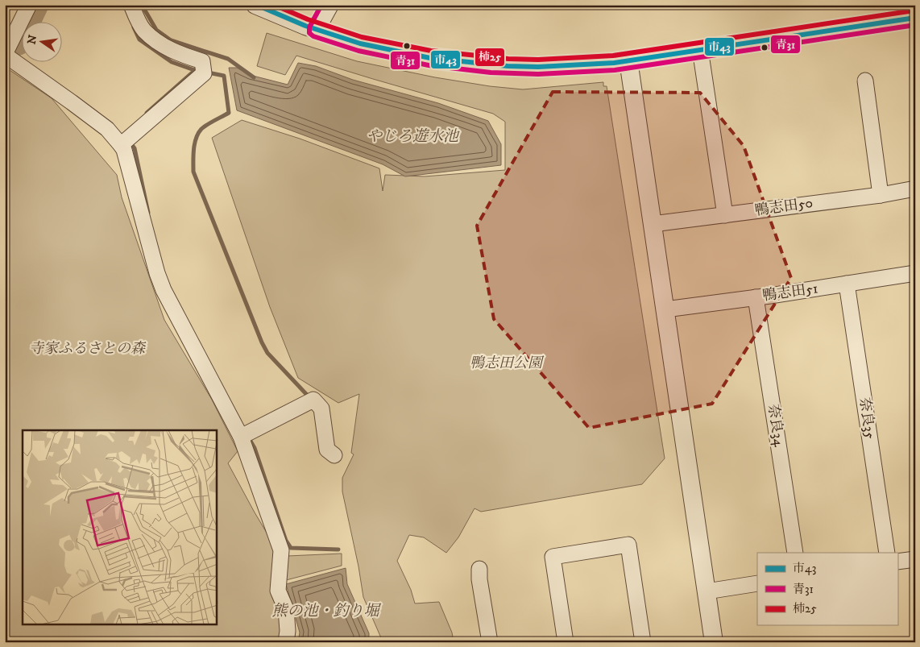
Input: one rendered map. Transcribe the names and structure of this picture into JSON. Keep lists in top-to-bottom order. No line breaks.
{"streets":{"street":["鴨志田50","鴨志田51","奈良35","奈良34"]},"crossings":[["鴨志田51","奈良35"],["鴨志田51","奈良34"]],"water":["やじろ遊水池","熊の池・釣り堀"],"parks":["寺家ふるさとの森","鴨志田公園"],"lines":["transit line 市43","transit line 青31","transit line 柿25"],"legend":["市43","青31","柿25"],"north":"left"}
